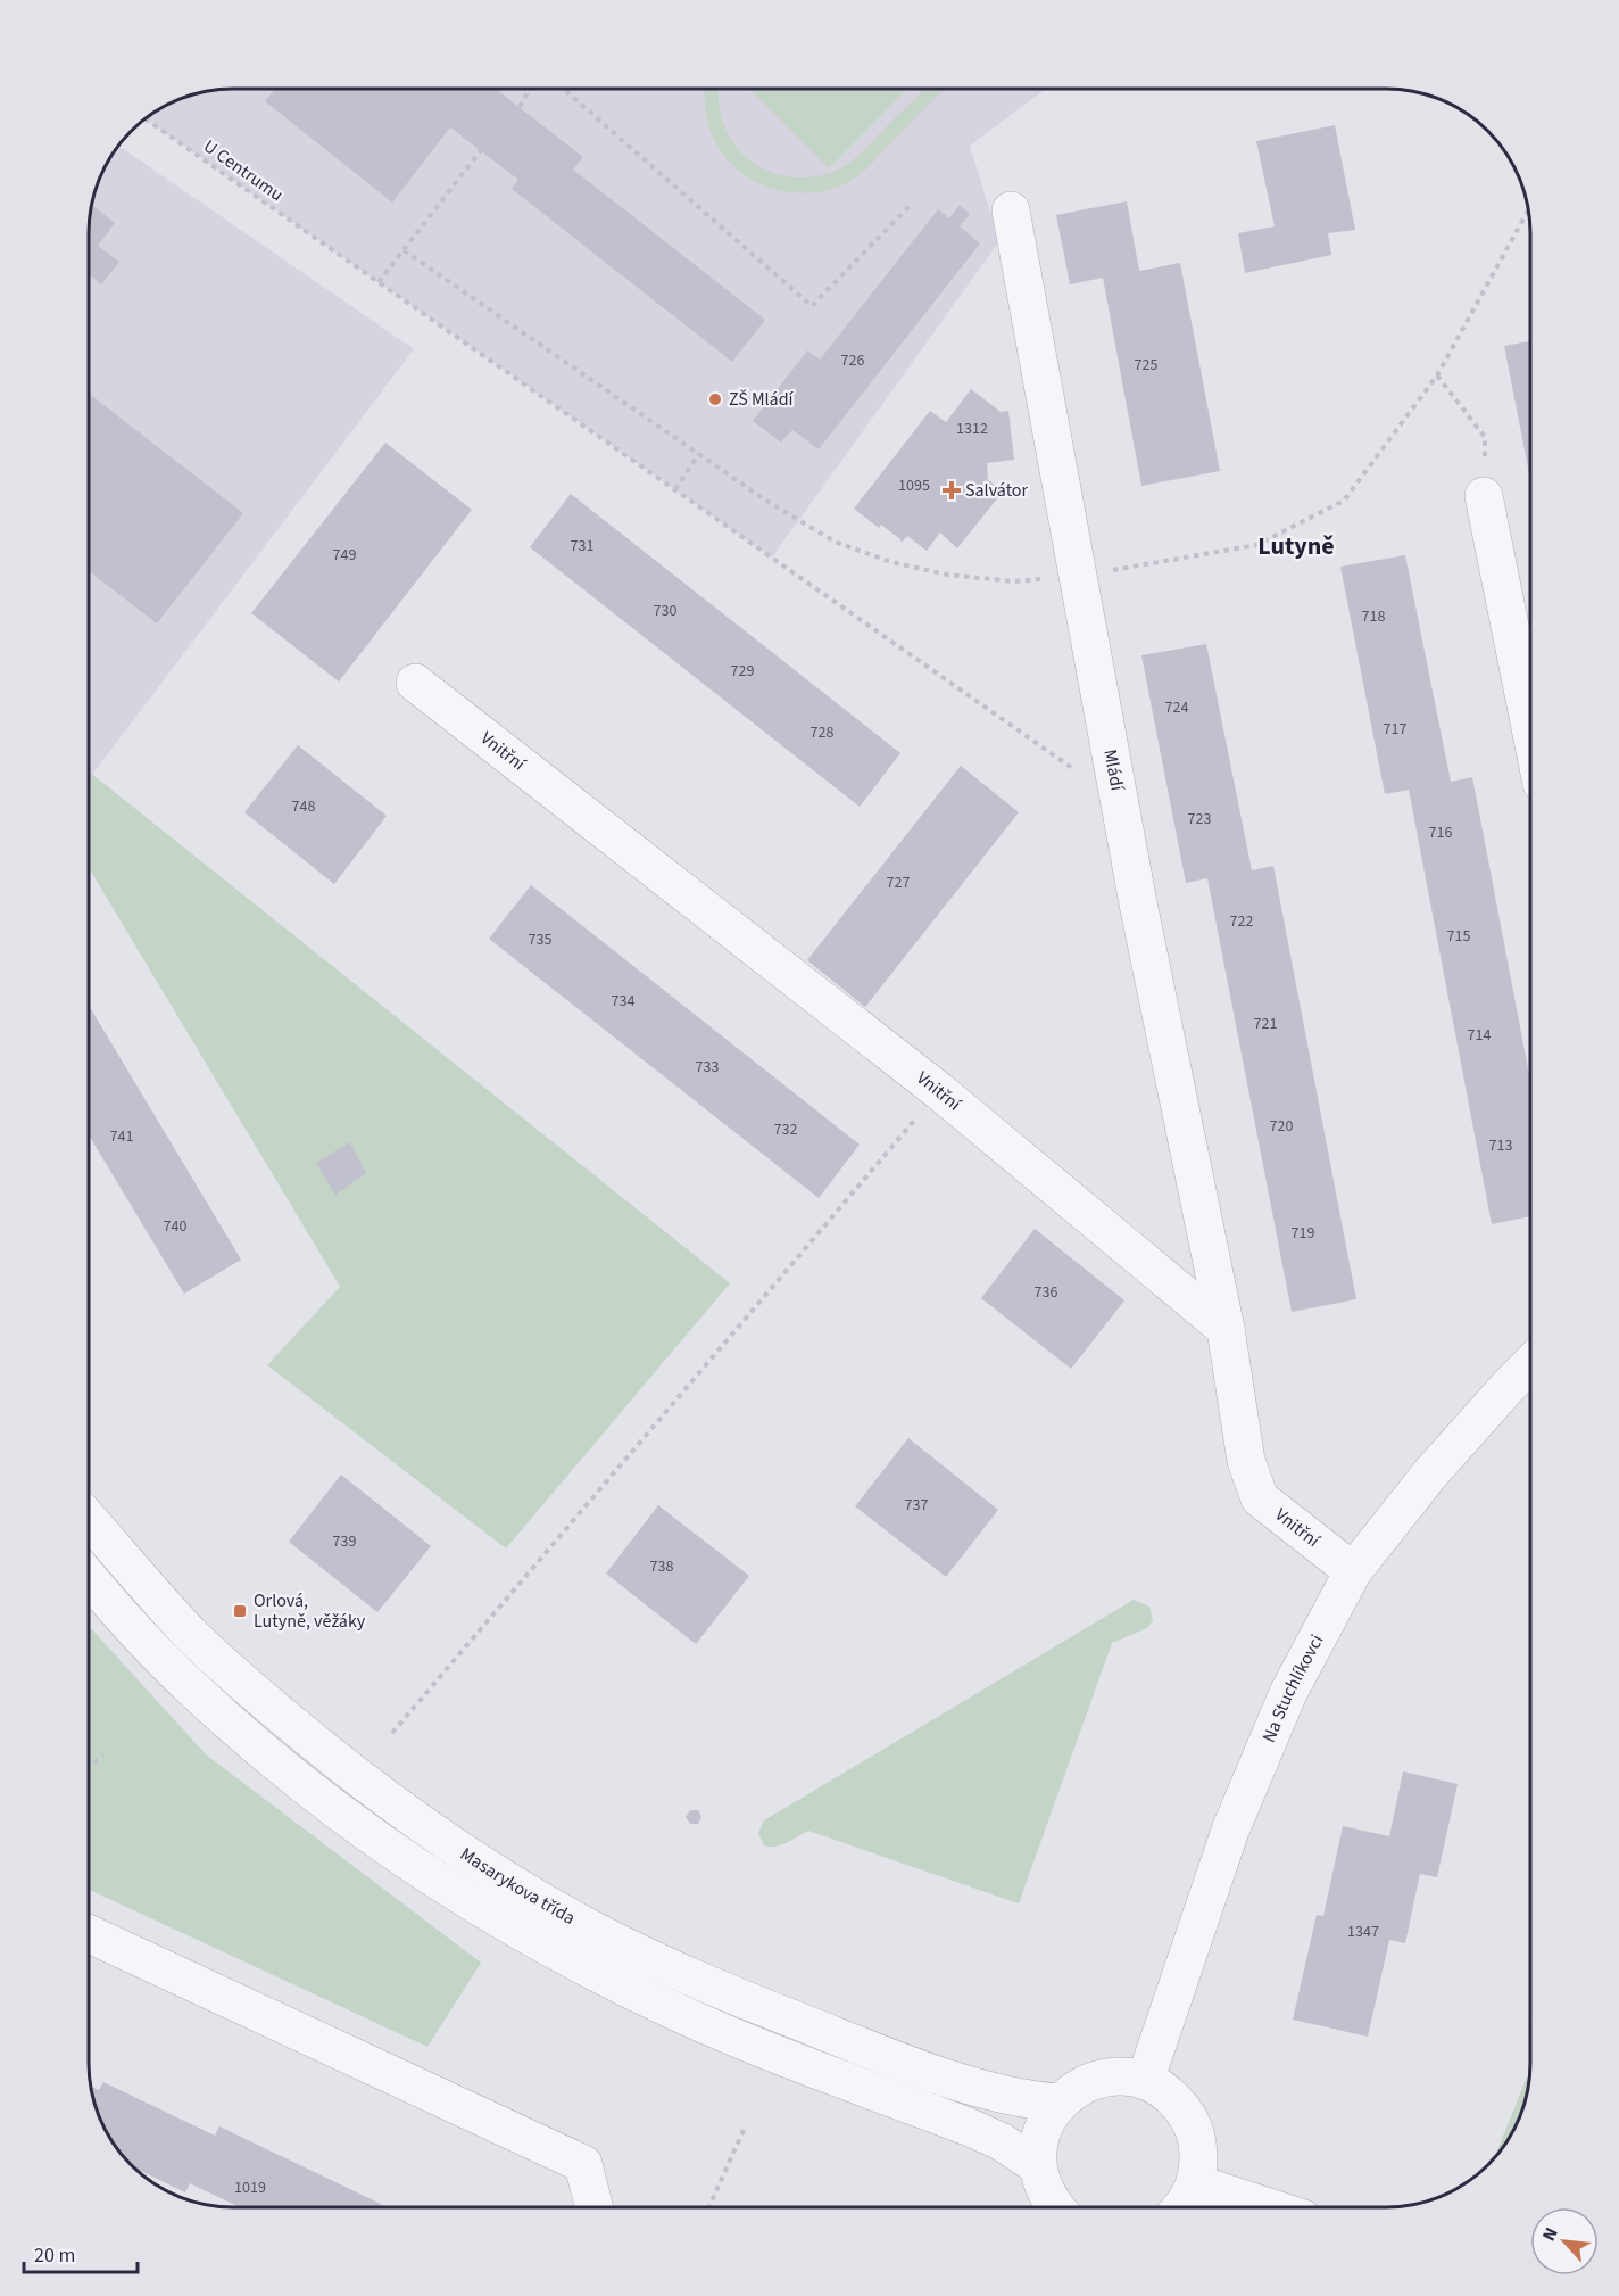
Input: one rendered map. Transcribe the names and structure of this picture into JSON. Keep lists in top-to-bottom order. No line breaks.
{"streets":{"street":["Vnitřní","Mládí","Na Stuchlíkovci","Masarykova třída"],"path":["U Centrumu"]},"crossings":[["U Centrumu","Mládí"],["Vnitřní","Mládí"],["Vnitřní","Na Stuchlíkovci"]],"districts":["Lutyně"],"places":{"other":["ZŠ Mládí"],"health":["Salvátor"],"transit":["Orlová, Lutyně, věžáky"]},"house_numbers":["726","725","1312","1095","731","749","730","718","729","724","717","728","748","723","716","727","722","715","735","734","721","714","733","720","732","741","713","740","719","736","737","739","738","1347","1019"],"scale_bar":"20 m","north":"top left"}
